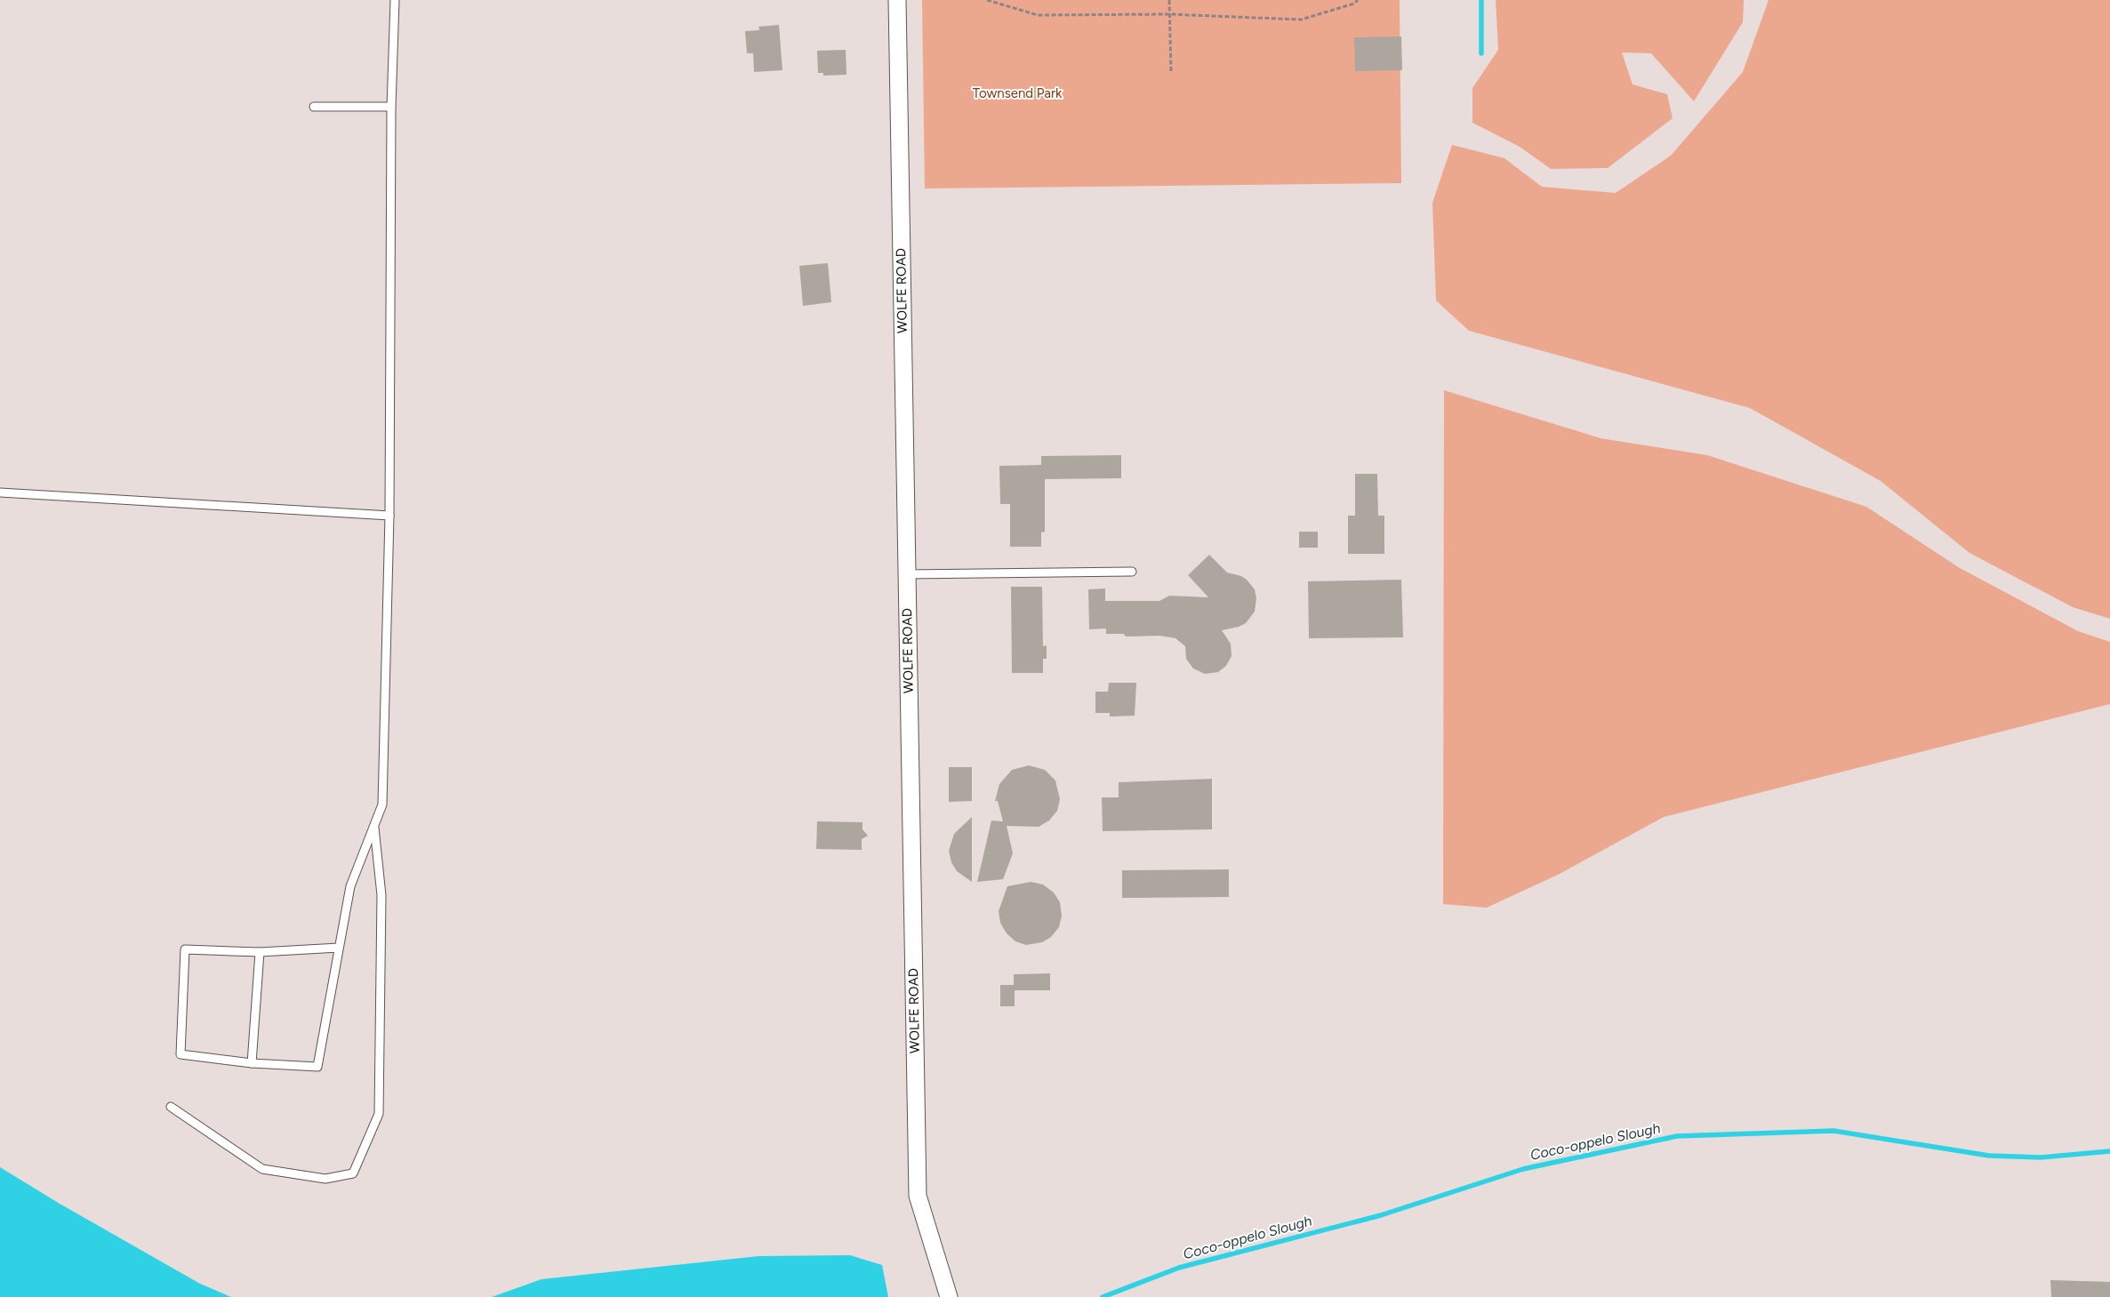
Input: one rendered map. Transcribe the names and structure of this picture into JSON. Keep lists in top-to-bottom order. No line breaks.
{"streets":{"street":["WOLFE ROAD"]},"water":["Coco-oppelo Slough"],"parks":["Townsend Park"]}
